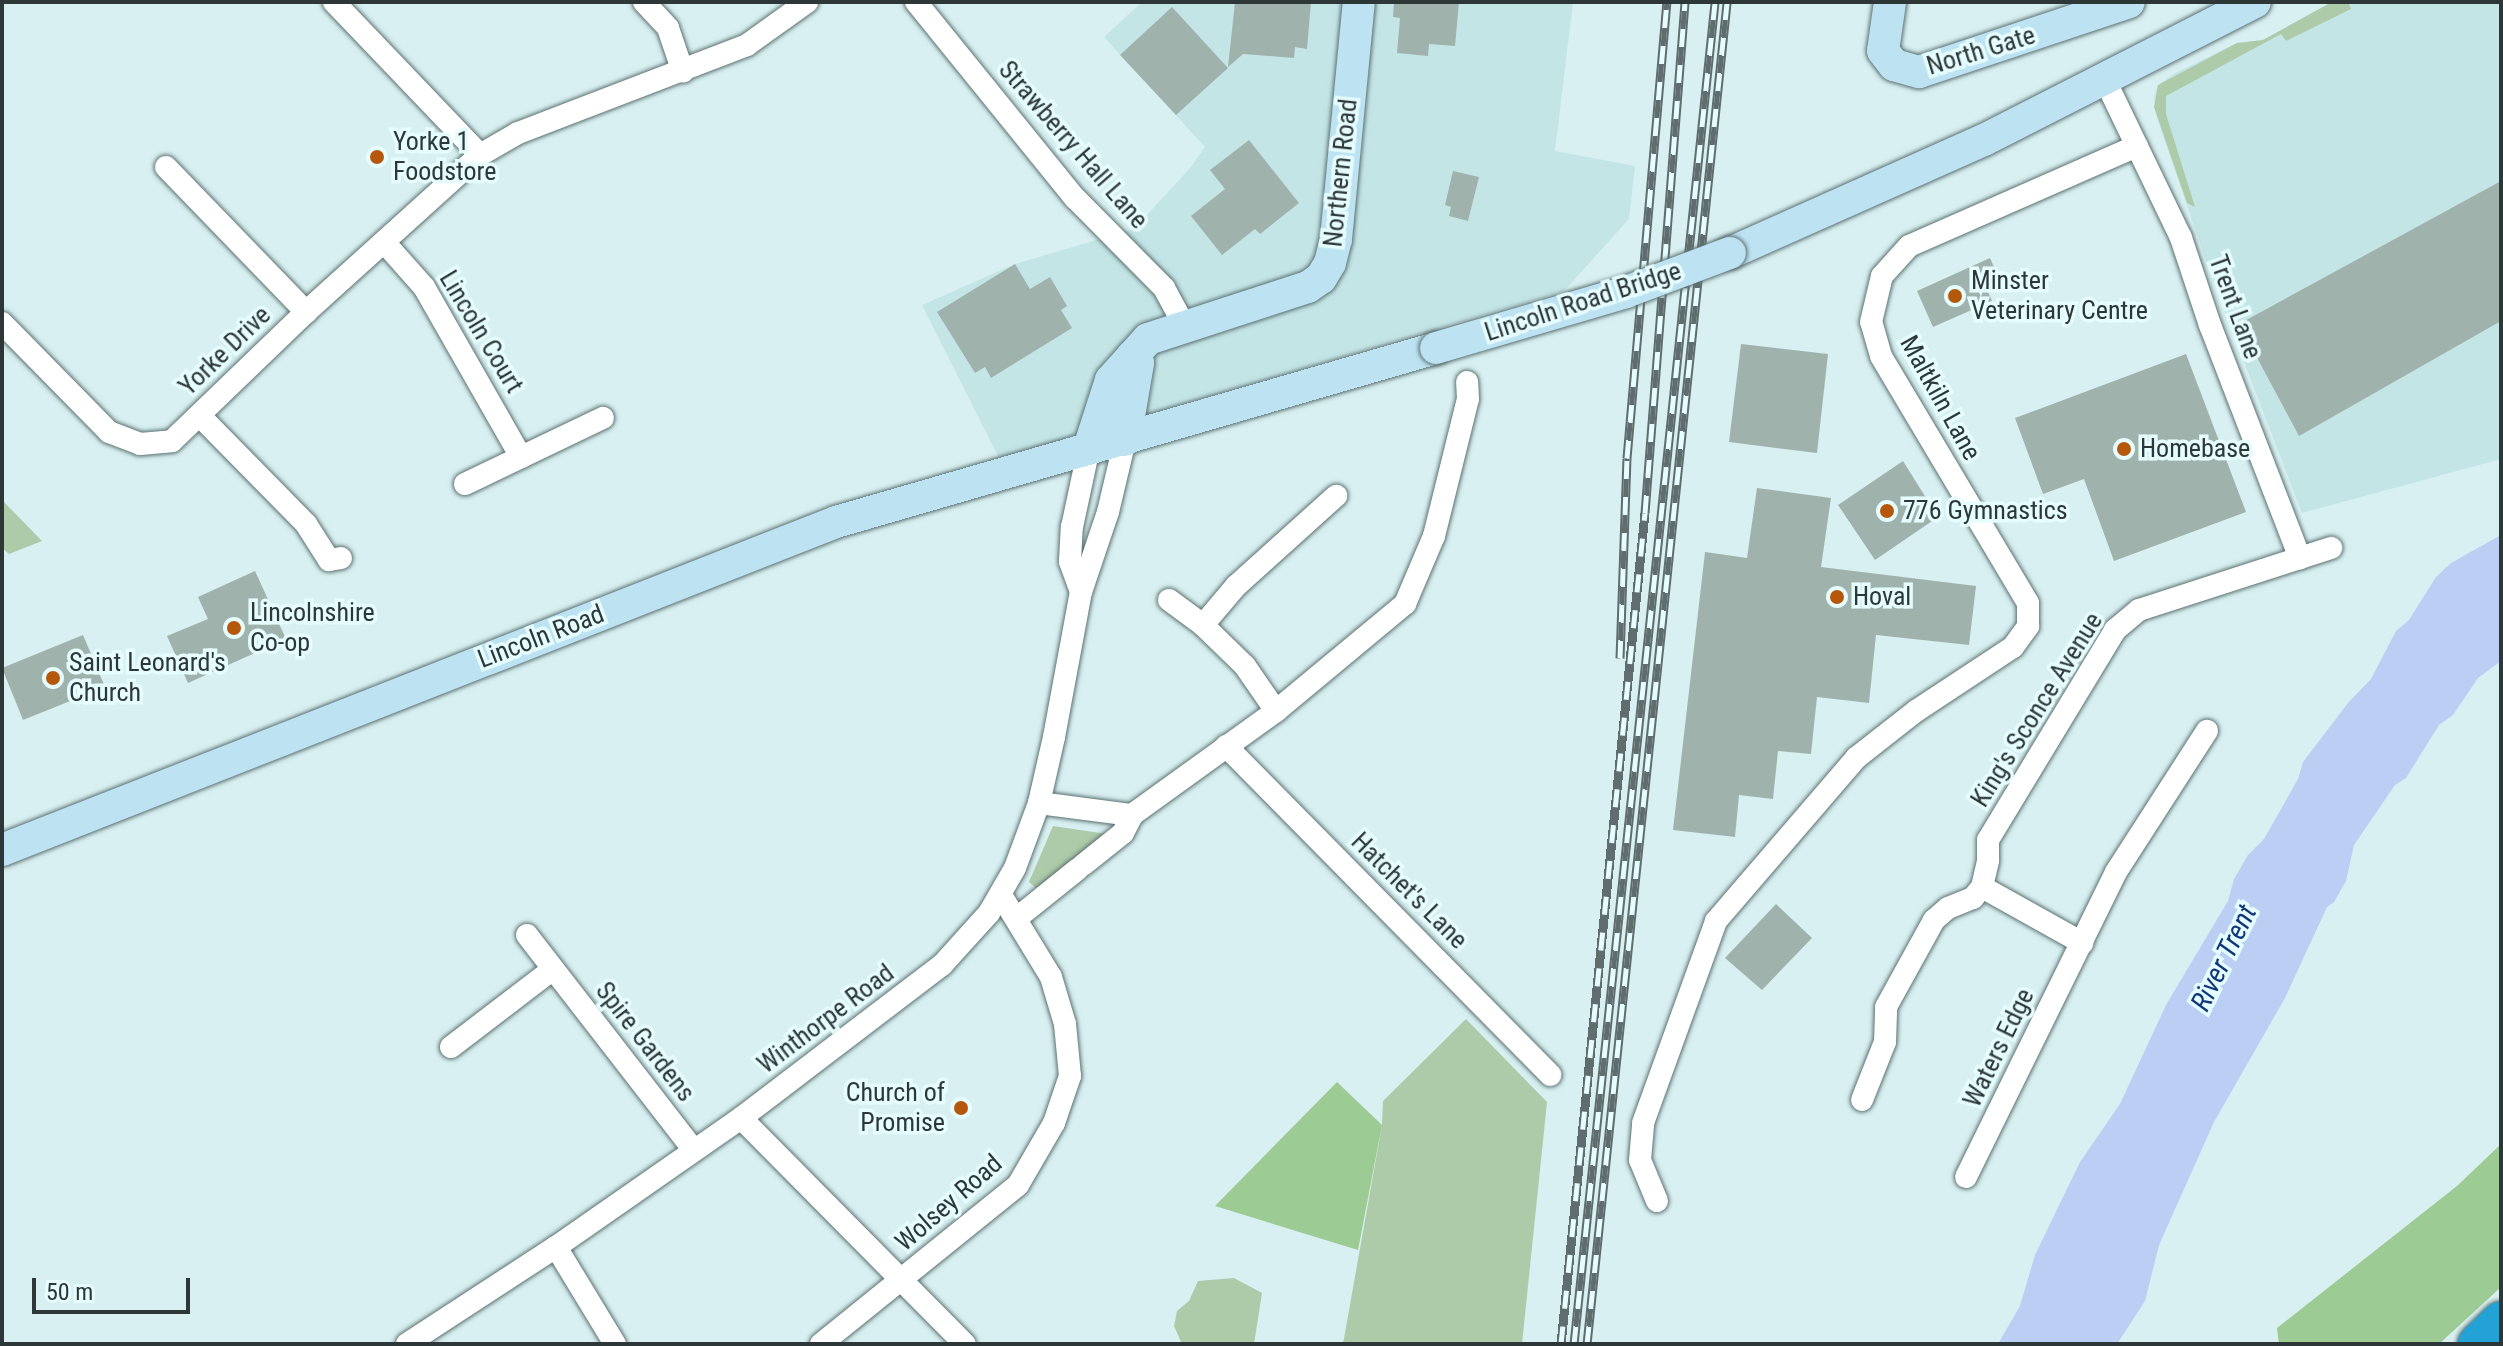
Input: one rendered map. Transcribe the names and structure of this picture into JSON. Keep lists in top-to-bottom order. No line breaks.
{"streets":{"main road":["North Gate","Northern Road","Lincoln Road Bridge","Lincoln Road"],"street":["Strawberry Hall Lane","Trent Lane","Lincoln Court","Yorke Drive","Maltkiln Lane","King's Sconce Avenue","Hatchet's Lane","Winthorpe Road","Spire Gardens","Waters Edge","Wolsey Road"]},"crossings":[["Strawberry Hall Lane","Northern Road"],["Northern Road","Lincoln Road"],["Northern Road","Winthorpe Road"],["Lincoln Road Bridge","Trent Lane"],["Lincoln Road Bridge","Lincoln Road"],["Lincoln Road Bridge","Winthorpe Road"],["Trent Lane","Maltkiln Lane"],["Trent Lane","King's Sconce Avenue"],["Lincoln Court","Yorke Drive"],["Lincoln Road","Winthorpe Road"],["Winthorpe Road","Spire Gardens"],["Winthorpe Road","Wolsey Road"]],"water":["River Trent"],"places":["Yorke 1 Foodstore","Minster Veterinary Centre","Homebase","776 Gymnastics","Hoval","Lincolnshire Co-op","Saint Leonard's Church","Church of Promise"],"scale_bar":"50 m"}
